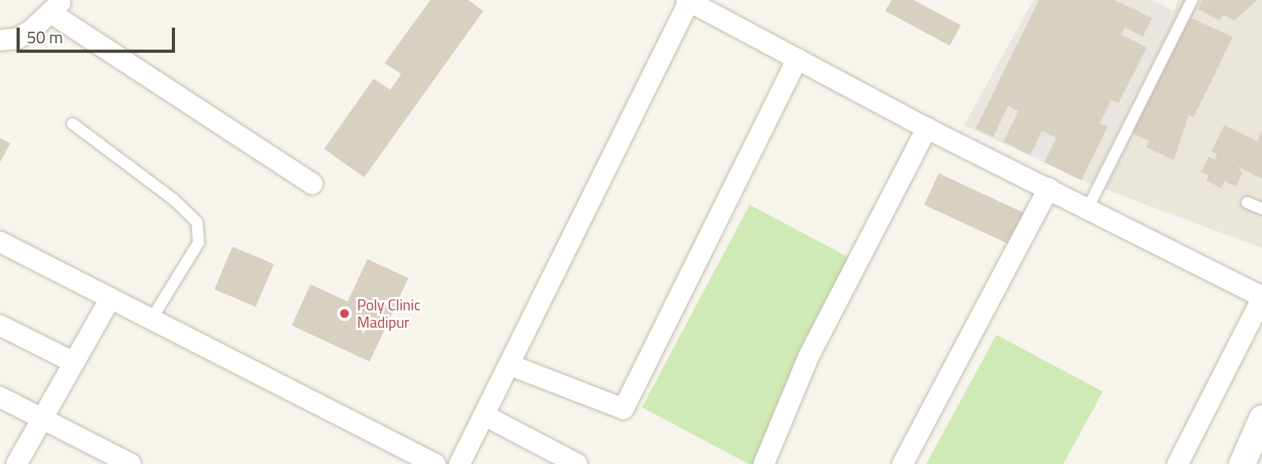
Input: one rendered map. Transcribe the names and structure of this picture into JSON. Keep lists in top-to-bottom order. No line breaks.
{"places":["Poly Clinic Madipur"],"scale_bar":"50 m"}
